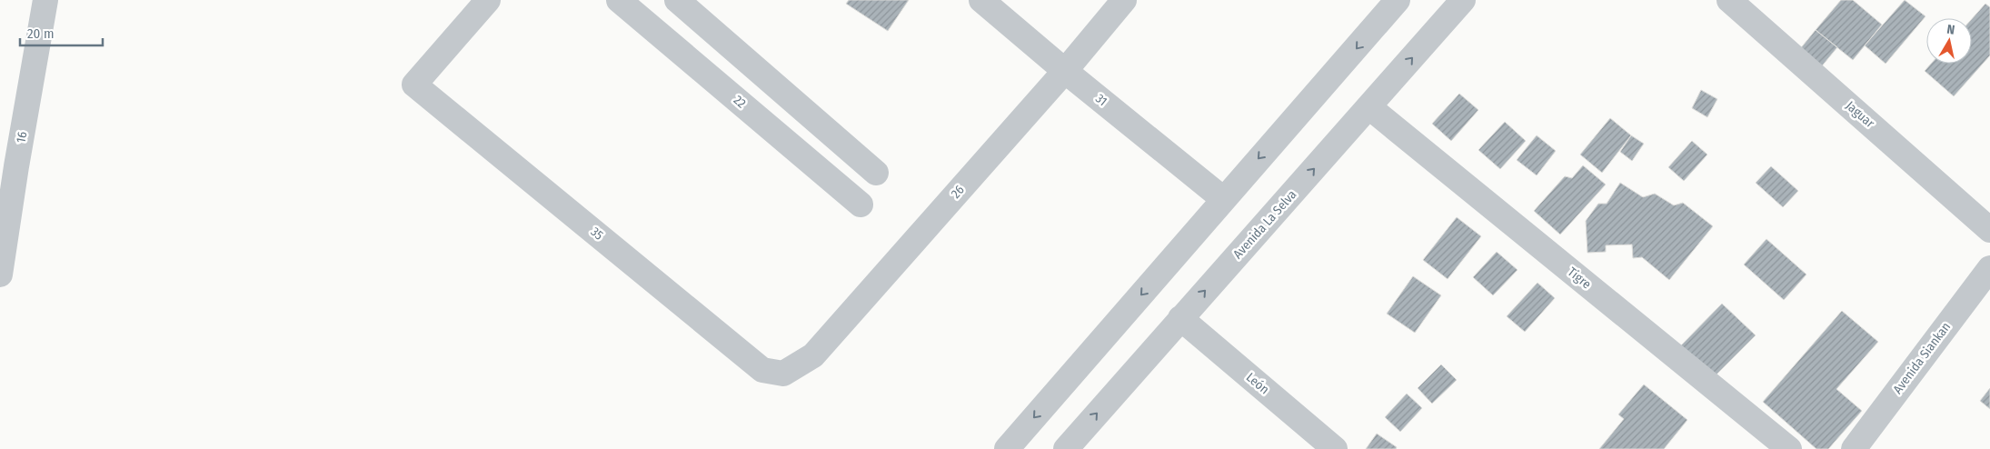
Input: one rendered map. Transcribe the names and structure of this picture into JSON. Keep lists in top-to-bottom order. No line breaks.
{"streets":{"street":["31","22","Jaguar","16","26","Avenida La Selva","35","Tigre","Avenida Siankan","León"]},"crossings":[["31","26"],["26","35"],["Avenida La Selva","Tigre"],["Avenida La Selva","León"]],"scale_bar":"20 m","north":"top"}
